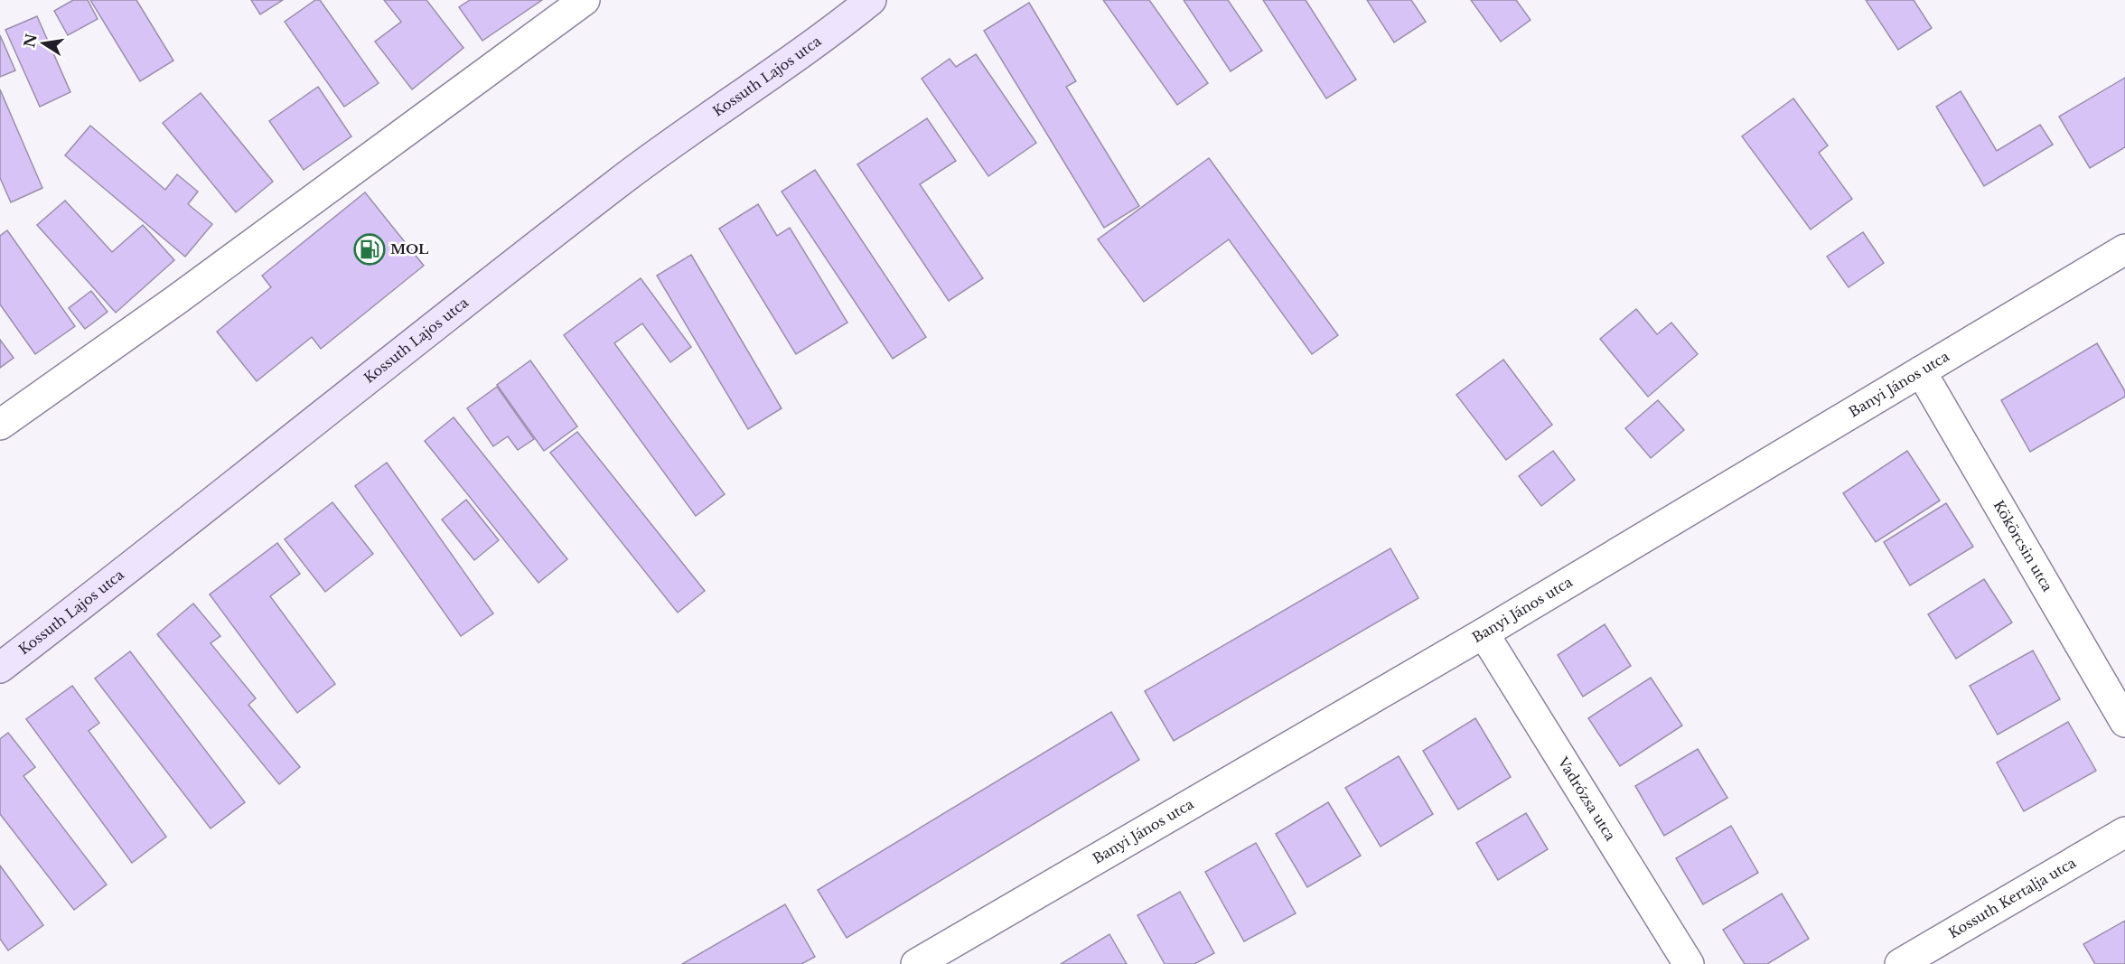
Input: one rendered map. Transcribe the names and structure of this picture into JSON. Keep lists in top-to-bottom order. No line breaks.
{"streets":{"street":["Kossuth Lajos utca","Banyi János utca","Kökörcsin utca","Vadrózsa utca","Kossuth Kertalja utca"]},"crossings":[["Banyi János utca","Kökörcsin utca"],["Banyi János utca","Vadrózsa utca"]],"places":{"fuel station":["MOL"]},"north":"left"}
